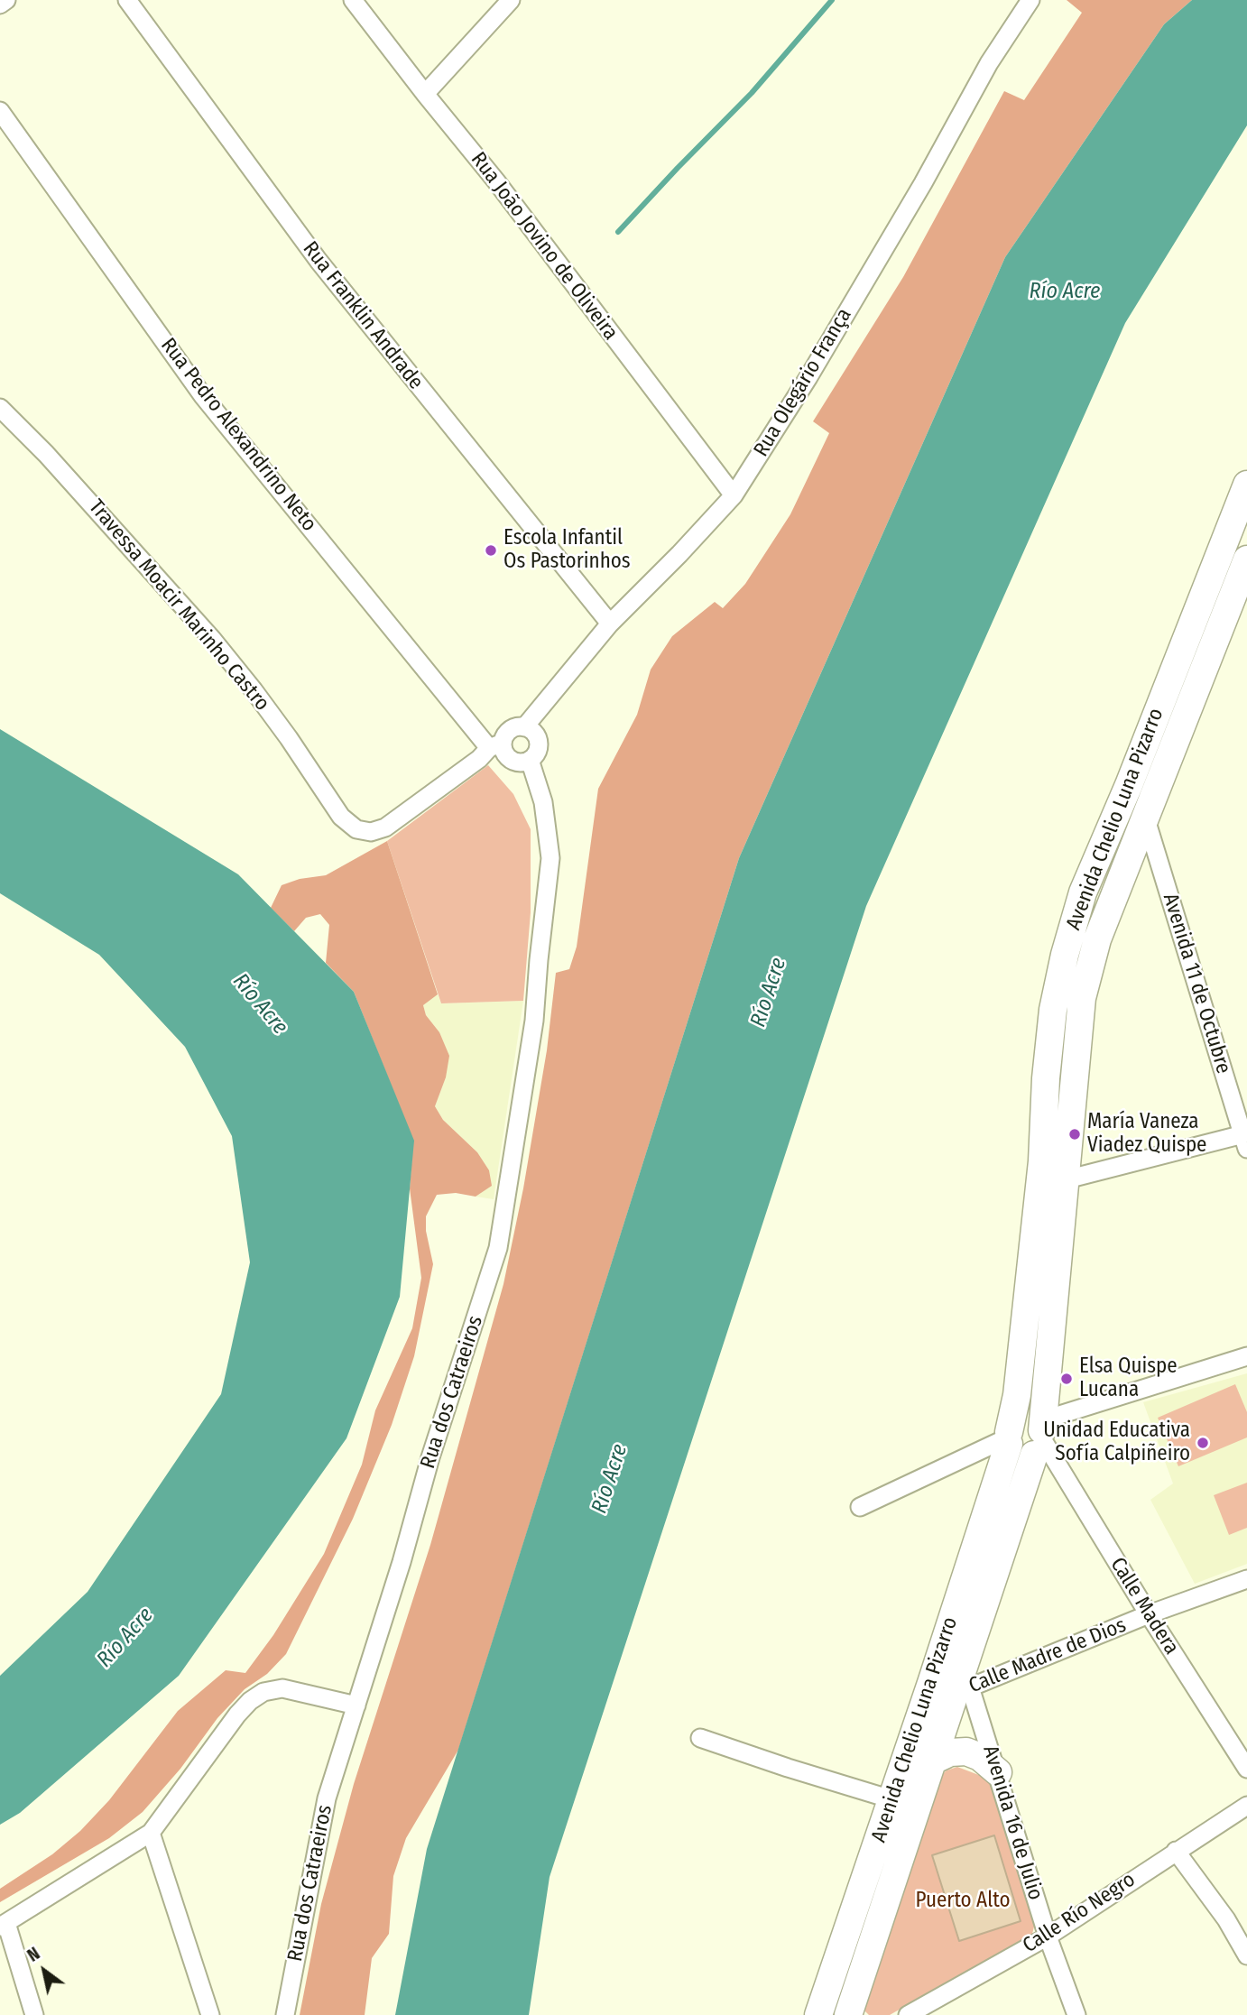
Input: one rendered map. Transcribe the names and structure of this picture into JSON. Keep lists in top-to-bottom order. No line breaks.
{"streets":{"main road":["Avenida Chelio Luna Pizarro"],"street":["Rua João Jovino de Oliveira","Rua Franklin Andrade","Rua Olegário França","Rua Pedro Alexandrino Neto","Travessa Moacir Marinho Castro","Avenida 11 de Octubre","Rua dos Catraeiros","Calle Madera","Calle Madre de Dios","Avenida 16 de Julio","Calle Río Negro"]},"crossings":[["Rua João Jovino de Oliveira","Rua Olegário França"],["Rua Franklin Andrade","Rua Olegário França"],["Rua Olegário França","Rua Pedro Alexandrino Neto"],["Rua Olegário França","Travessa Moacir Marinho Castro"],["Rua Olegário França","Rua dos Catraeiros"],["Rua Pedro Alexandrino Neto","Travessa Moacir Marinho Castro"],["Rua Pedro Alexandrino Neto","Rua dos Catraeiros"],["Travessa Moacir Marinho Castro","Rua dos Catraeiros"],["Avenida Chelio Luna Pizarro","Avenida 11 de Octubre"],["Avenida Chelio Luna Pizarro","Calle Madera"],["Avenida Chelio Luna Pizarro","Calle Madre de Dios"],["Avenida Chelio Luna Pizarro","Avenida 16 de Julio"],["Calle Madera","Calle Madre de Dios"],["Calle Madre de Dios","Avenida 16 de Julio"],["Avenida 16 de Julio","Calle Río Negro"]],"water":["Río Acre"],"parks":["Puerto Alto"],"places":["Escola Infantil Os Pastorinhos","María Vaneza Viadez Quispe","Elsa Quispe Lucana","Unidad Educativa Sofía Calpiñeiro"],"north":"top left"}
